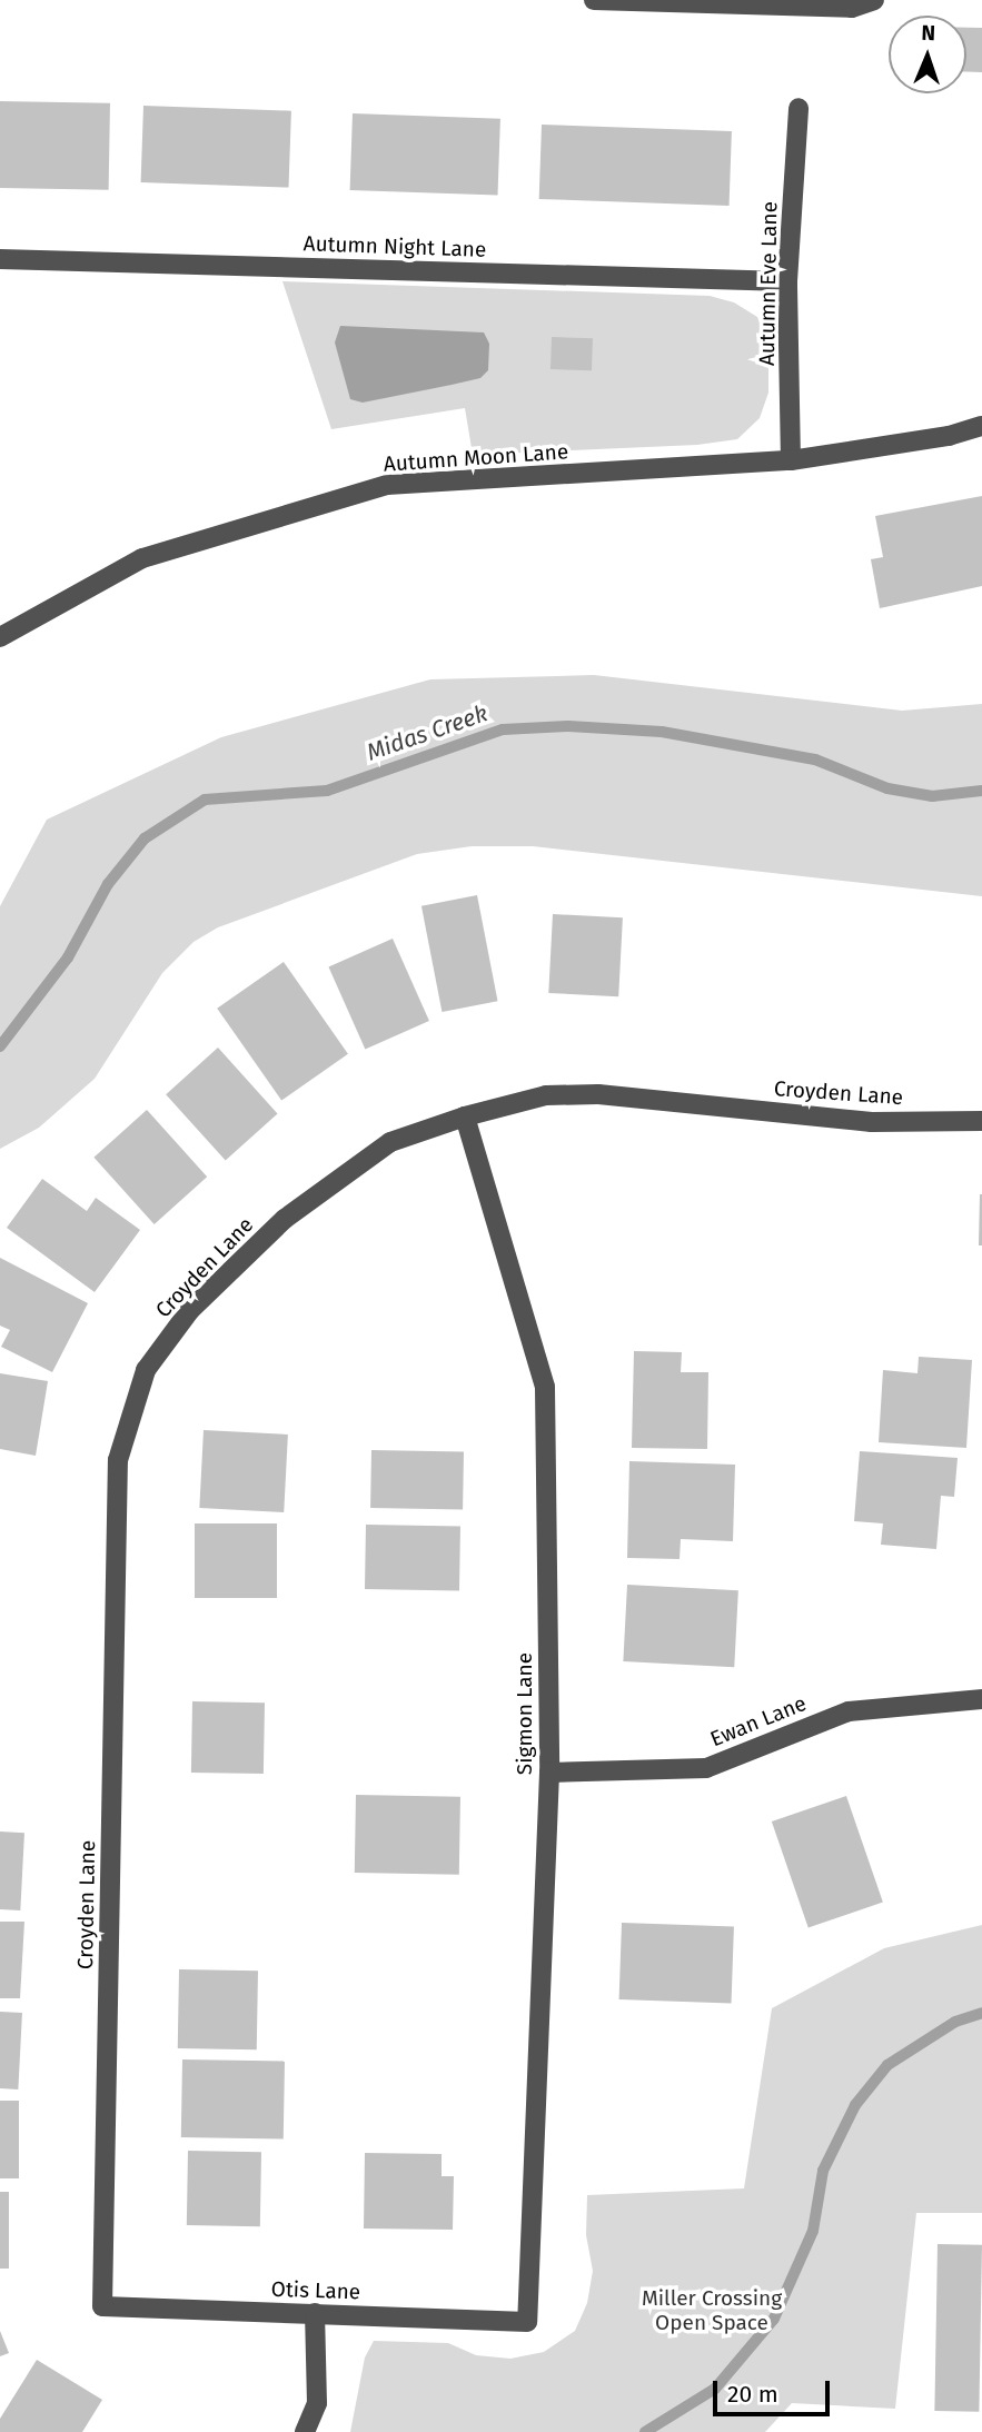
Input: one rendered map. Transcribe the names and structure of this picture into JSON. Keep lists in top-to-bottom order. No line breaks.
{"streets":{"street":["Autumn Night Lane","Autumn Eve Lane","Autumn Moon Lane","Croyden Lane","Sigmon Lane","Ewan Lane","Otis Lane"]},"crossings":[["Autumn Night Lane","Autumn Eve Lane"],["Autumn Eve Lane","Autumn Moon Lane"],["Croyden Lane","Sigmon Lane"],["Croyden Lane","Otis Lane"],["Sigmon Lane","Ewan Lane"],["Sigmon Lane","Otis Lane"]],"water":["Midas Creek"],"parks":["Miller Crossing Open Space"],"scale_bar":"20 m","north":"top"}
